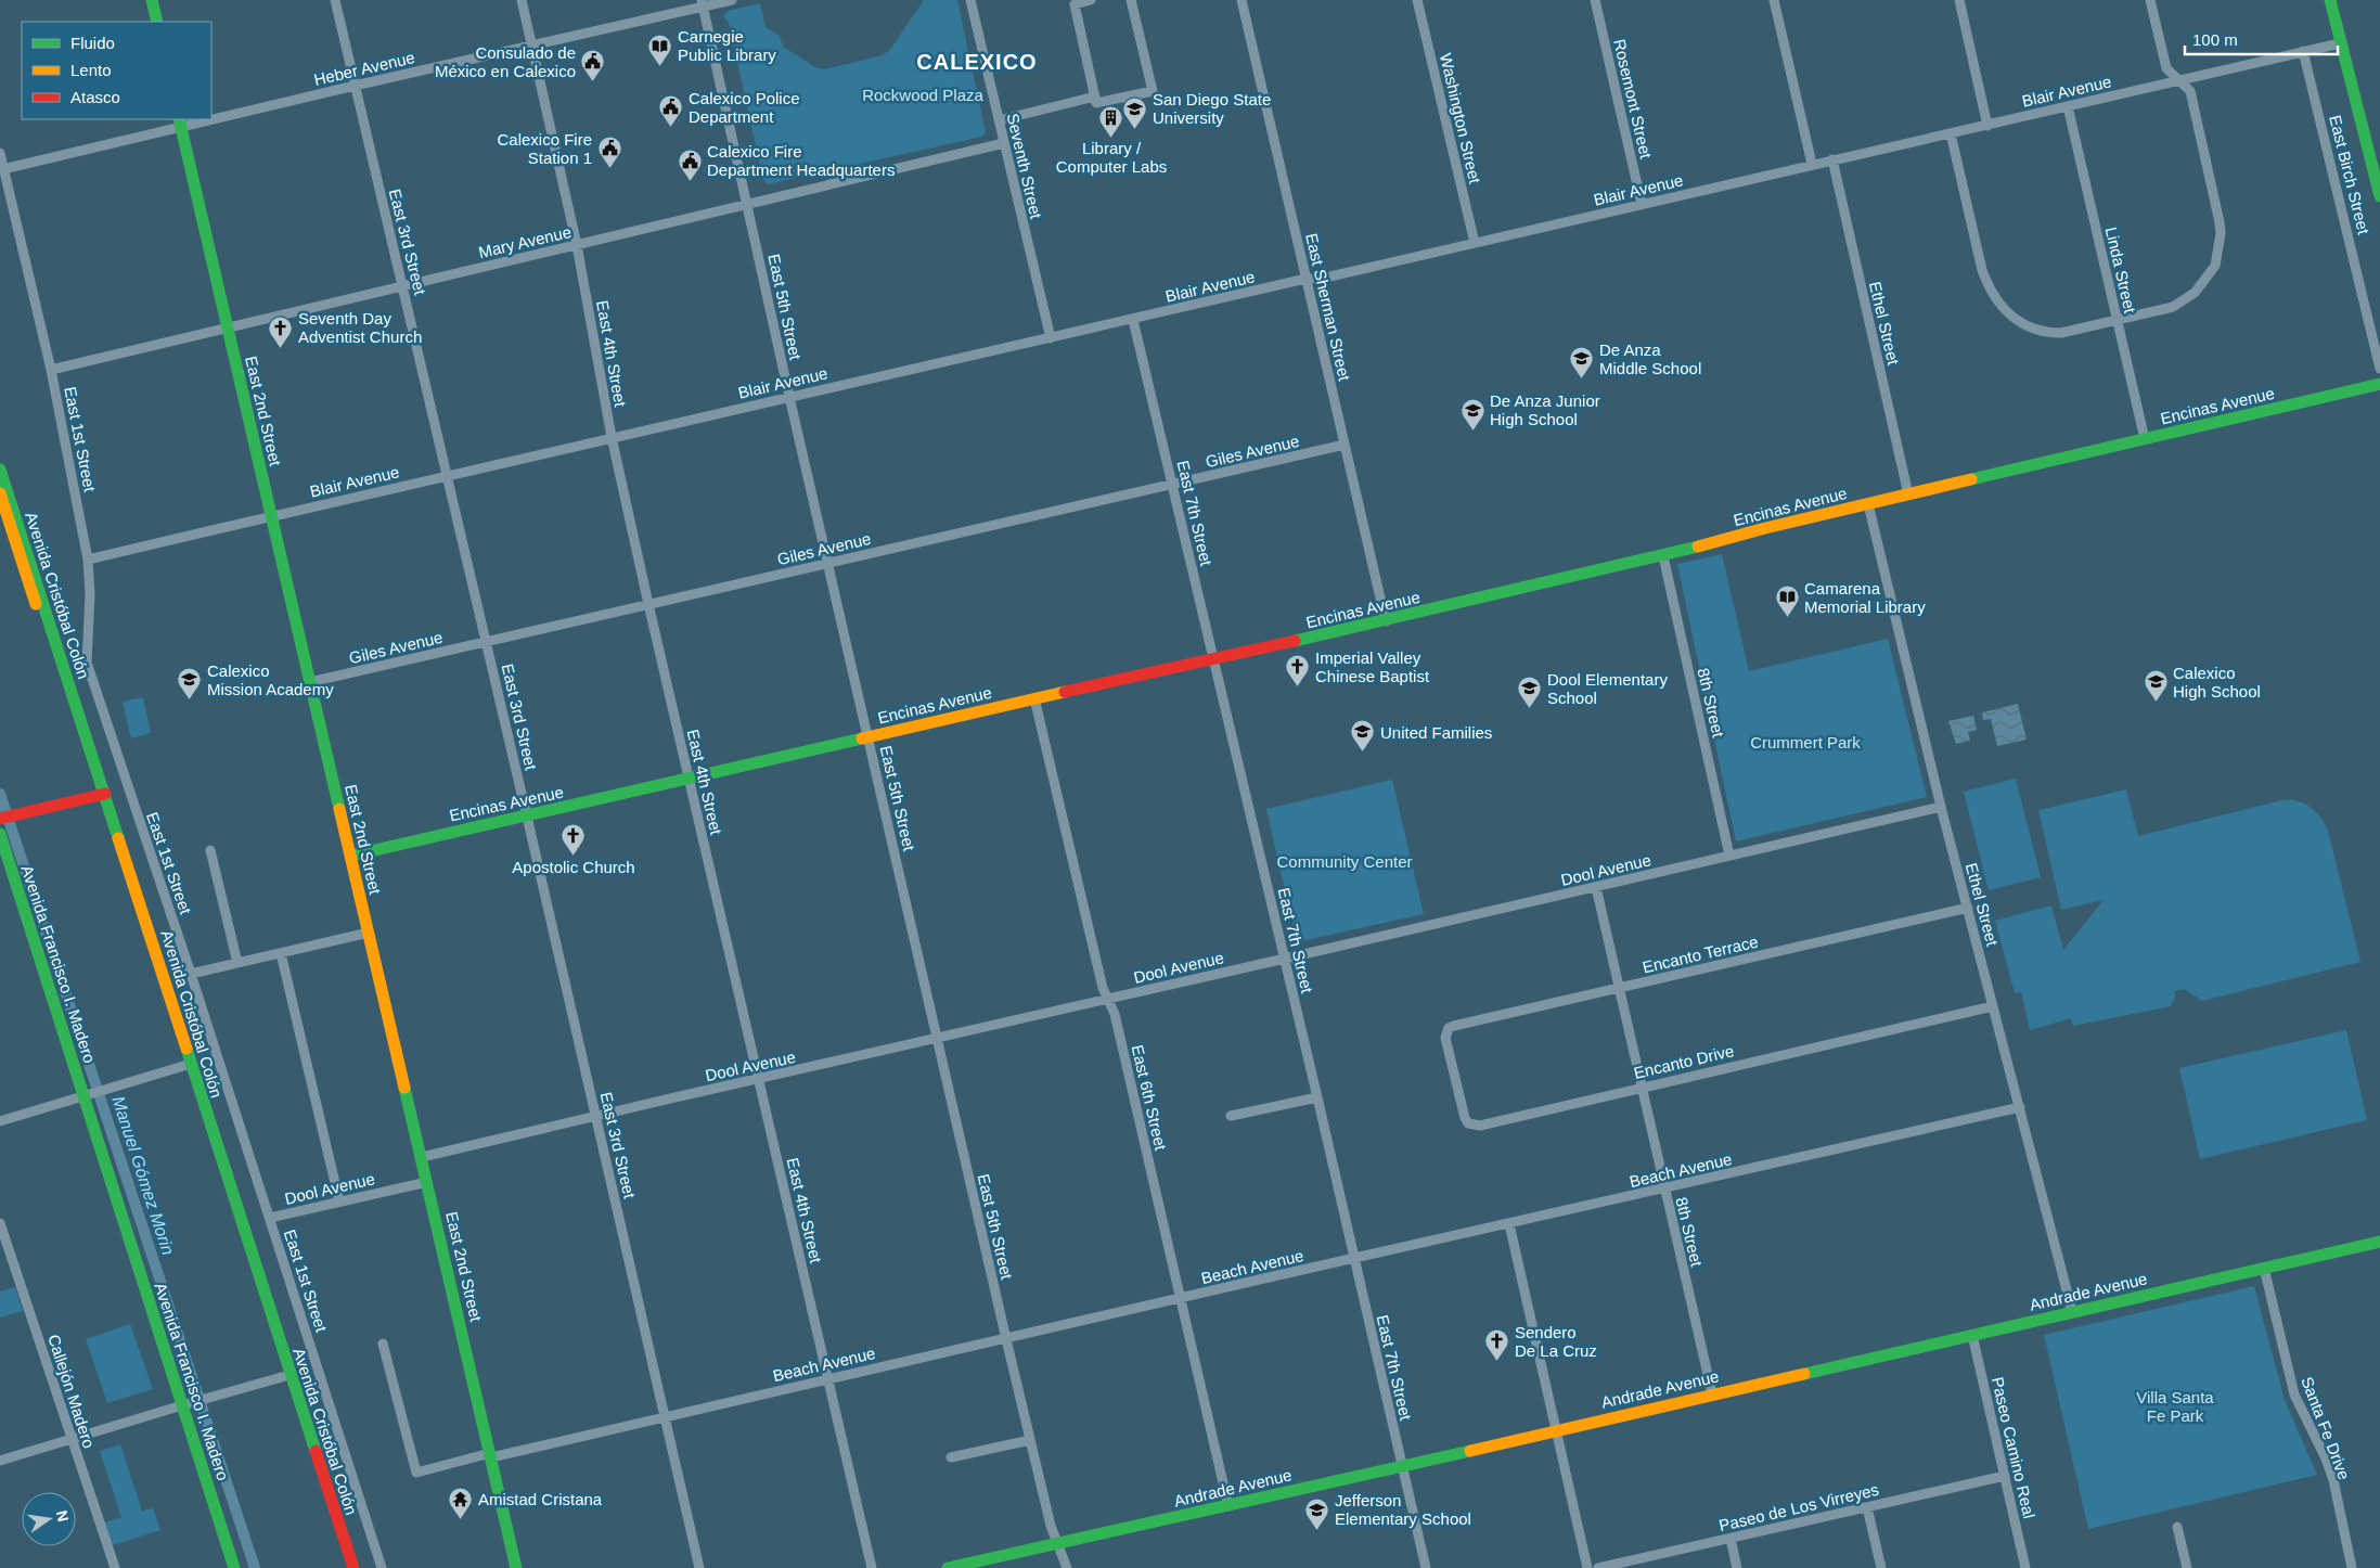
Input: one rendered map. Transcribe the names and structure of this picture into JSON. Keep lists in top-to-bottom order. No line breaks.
{"streets":{"street":["Heber Avenue","Blair Avenue","Rosemont Street","Washington Street","Seventh Street","East Birch Street","East 3rd Street","Mary Avenue","Linda Street","East 5th Street","East Sherman Street","Ethel Street","East 4th Street","Encinas Avenue","East 2nd Street","East 1st Street","Giles Avenue","East 7th Street","Avenida Cristóbal Colón","8th Street","Dool Avenue","Encanto Terrace","Avenida Francisco I. Madero","Encanto Drive","East 6th Street","Beach Avenue","Andrade Avenue","Callejón Madero","Santa Fe Drive","Paseo Camino Real","Paseo de Los Virreyes"]},"crossings":[["Heber Avenue","East 3rd Street"],["Heber Avenue","East 5th Street"],["Heber Avenue","East 4th Street"],["Heber Avenue","East 2nd Street"],["Heber Avenue","East 1st Street"],["Blair Avenue","Rosemont Street"],["Blair Avenue","Washington Street"],["Blair Avenue","Seventh Street"],["Blair Avenue","East Birch Street"],["Blair Avenue","East 3rd Street"],["Blair Avenue","Linda Street"],["Blair Avenue","East 5th Street"],["Blair Avenue","East Sherman Street"],["Blair Avenue","Ethel Street"],["Blair Avenue","East 4th Street"],["Blair Avenue","East 2nd Street"],["Blair Avenue","East 1st Street"],["Blair Avenue","East 7th Street"],["Seventh Street","Mary Avenue"],["East 3rd Street","Mary Avenue"],["East 3rd Street","Encinas Avenue"],["East 3rd Street","Giles Avenue"],["East 3rd Street","Dool Avenue"],["East 3rd Street","Beach Avenue"],["Mary Avenue","East 5th Street"],["Mary Avenue","East 4th Street"],["Mary Avenue","East 2nd Street"],["Mary Avenue","East 1st Street"],["Linda Street","Encinas Avenue"],["East 5th Street","Encinas Avenue"],["East 5th Street","Giles Avenue"],["East 5th Street","Dool Avenue"],["East 5th Street","Beach Avenue"],["East 5th Street","Andrade Avenue"],["East Sherman Street","Encinas Avenue"],["East Sherman Street","Giles Avenue"],["Ethel Street","Encinas Avenue"],["Ethel Street","Dool Avenue"],["Ethel Street","Encanto Terrace"],["Ethel Street","Encanto Drive"],["Ethel Street","Beach Avenue"],["Ethel Street","Andrade Avenue"],["East 4th Street","Encinas Avenue"],["East 4th Street","Giles Avenue"],["East 4th Street","Dool Avenue"],["East 4th Street","Beach Avenue"],["Encinas Avenue","East 2nd Street"],["Encinas Avenue","East 7th Street"],["Encinas Avenue","8th Street"],["Encinas Avenue","East 6th Street"],["East 2nd Street","Giles Avenue"],["East 2nd Street","Dool Avenue"],["East 2nd Street","Beach Avenue"],["East 1st Street","Dool Avenue"],["Giles Avenue","East 7th Street"],["East 7th Street","Dool Avenue"],["East 7th Street","Beach Avenue"],["East 7th Street","Andrade Avenue"],["8th Street","Dool Avenue"],["8th Street","Encanto Terrace"],["8th Street","Encanto Drive"],["8th Street","Beach Avenue"],["8th Street","Andrade Avenue"],["Dool Avenue","East 6th Street"],["Encanto Terrace","Encanto Drive"],["East 6th Street","Beach Avenue"],["East 6th Street","Andrade Avenue"],["Andrade Avenue","Santa Fe Drive"],["Andrade Avenue","Paseo Camino Real"],["Paseo Camino Real","Paseo de Los Virreyes"]],"districts":["CALEXICO"],"water":["Manuel Gómez Morin"],"parks":["Rockwood Plaza","Crummert Park","Community Center","Villa Santa Fe Park"],"places":{"library":["Carnegie Public Library","Camarena Memorial Library"],"public building":["Consulado de México en Calexico","Calexico Police Department","Calexico Fire Station 1","Calexico Fire Department Headquarters"],"school or university":["San Diego State University","De Anza Middle School","De Anza Junior High School","Calexico Mission Academy","Calexico High School","Dool Elementary School","United Families","Jefferson Elementary School"],"building":["Library / Computer Labs"],"church":["Seventh Day Adventist Church","Imperial Valley Chinese Baptist","Apostolic Church","Sendero De La Cruz"],"temple":["Amistad Cristana"]},"legend":["Fluido","Lento","Atasco"],"scale_bar":"100 m","north":"right"}
